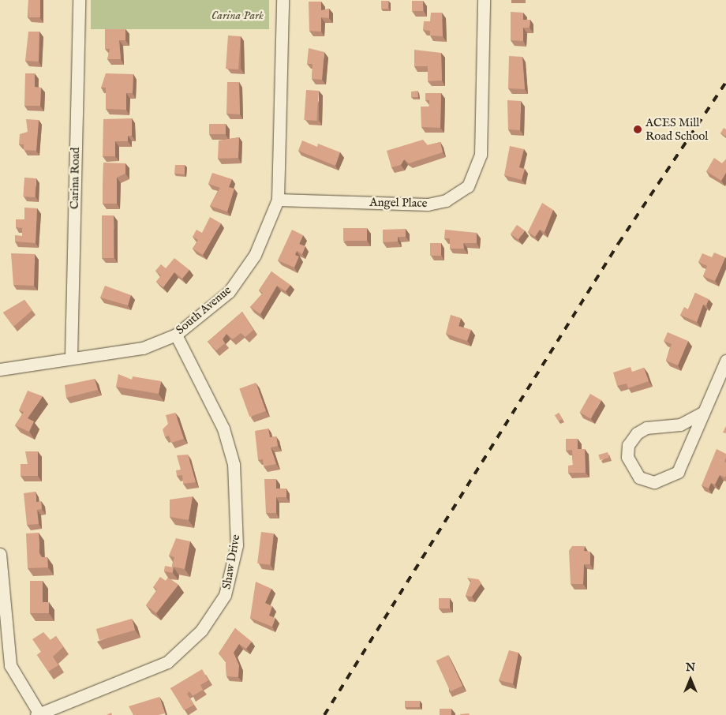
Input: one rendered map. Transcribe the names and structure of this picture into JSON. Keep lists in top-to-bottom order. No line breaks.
{"streets":{"street":["Carina Road","Angel Place","South Avenue","Shaw Drive"]},"crossings":[["Carina Road","South Avenue"],["Angel Place","South Avenue"],["South Avenue","Shaw Drive"]],"parks":["Carina Park"],"places":["ACES Mill Road School"],"north":"top"}
